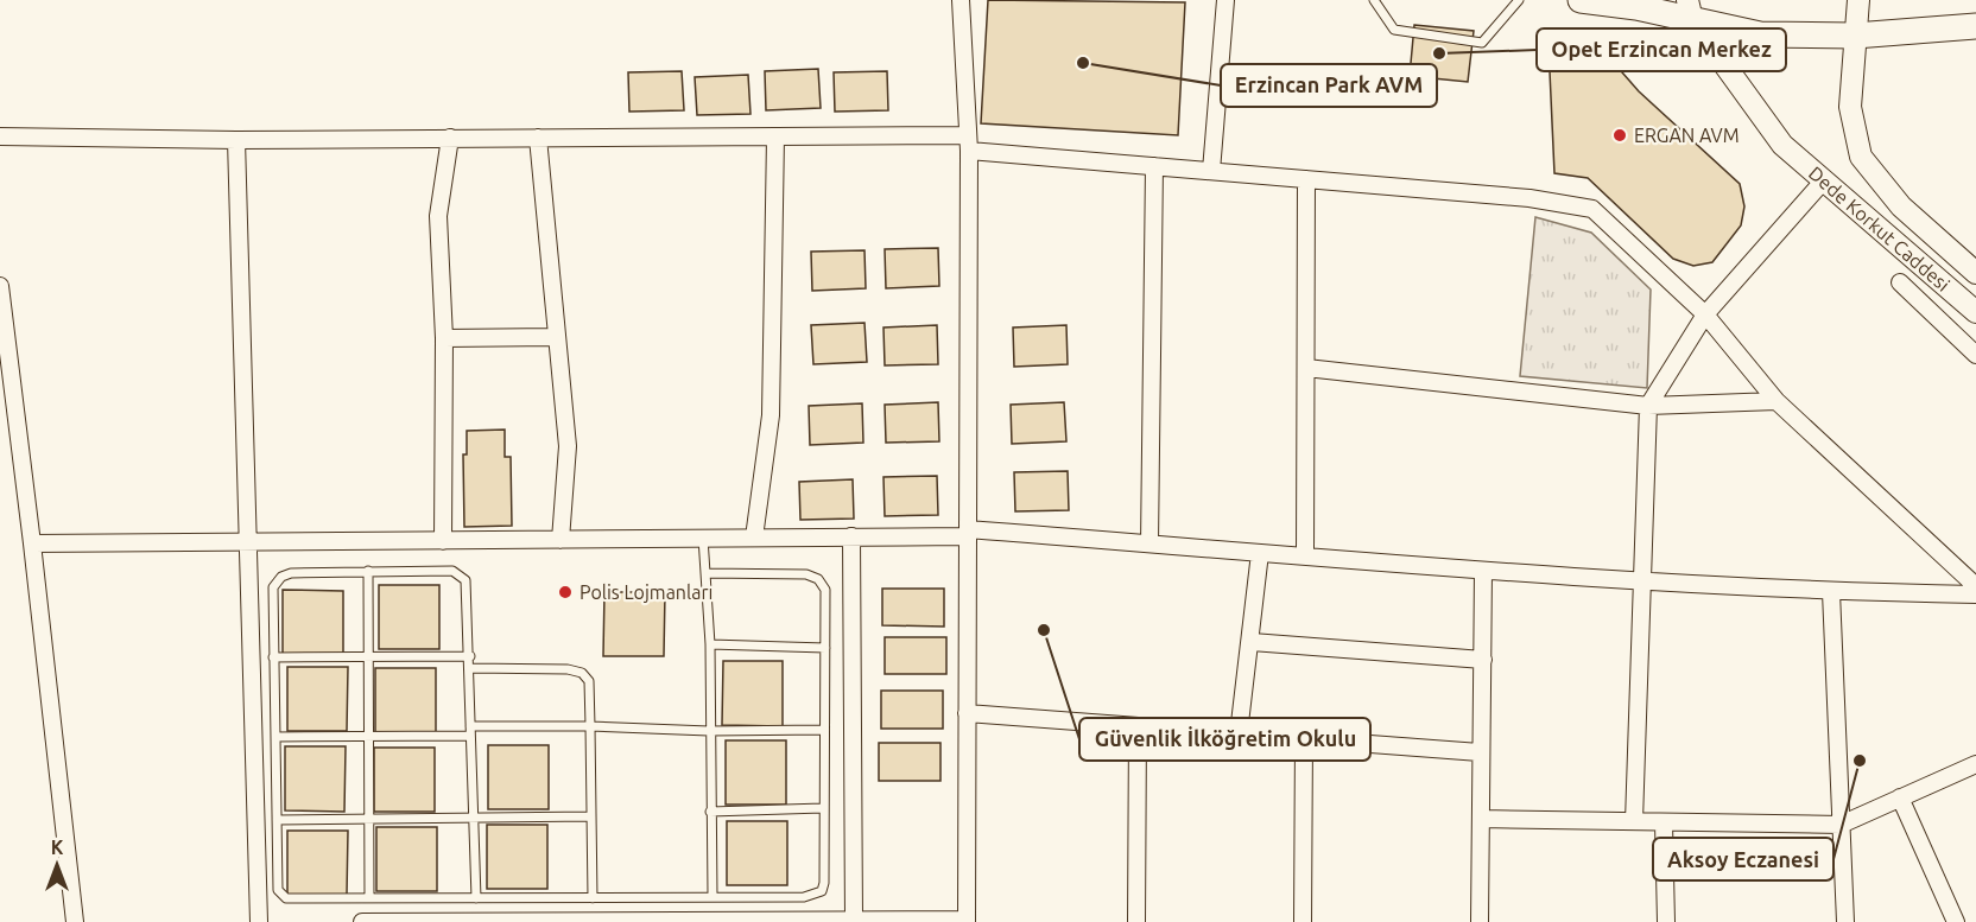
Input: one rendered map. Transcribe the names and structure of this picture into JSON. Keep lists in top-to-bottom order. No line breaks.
{"streets":{"main road":["Dede Korkut Caddesi"]},"places":["Opet Erzincan Merkez","Erzincan Park AVM","ERGAN AVM","Polis Lojmanları","Güvenlik İlköğretim Okulu","Aksoy Eczanesi"],"north":"top"}
